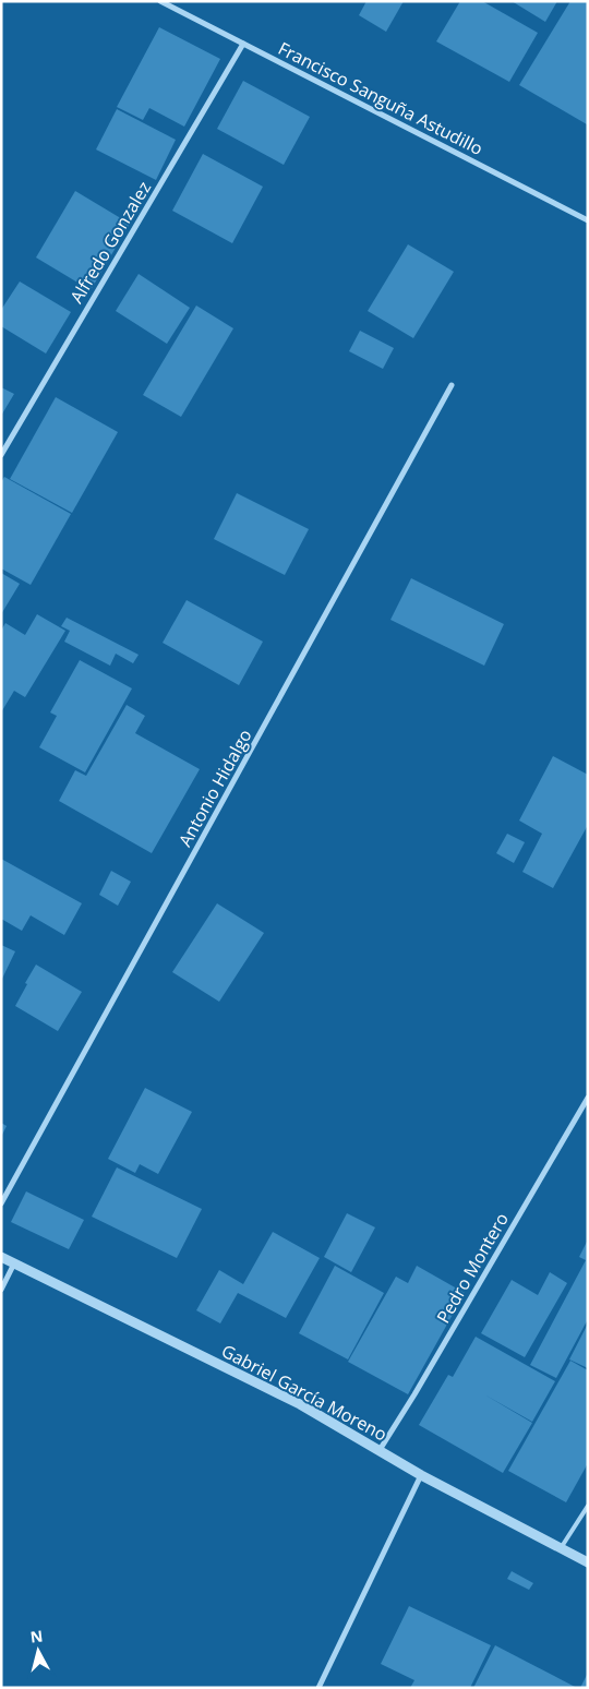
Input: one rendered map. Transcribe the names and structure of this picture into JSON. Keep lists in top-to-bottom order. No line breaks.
{"streets":{"street":["Francisco Sanguña Astudillo","Alfredo Gonzalez","Antonio Hidalgo","Pedro Montero","Gabriel García Moreno"]},"crossings":[["Francisco Sanguña Astudillo","Alfredo Gonzalez"],["Pedro Montero","Gabriel García Moreno"]],"north":"top"}
